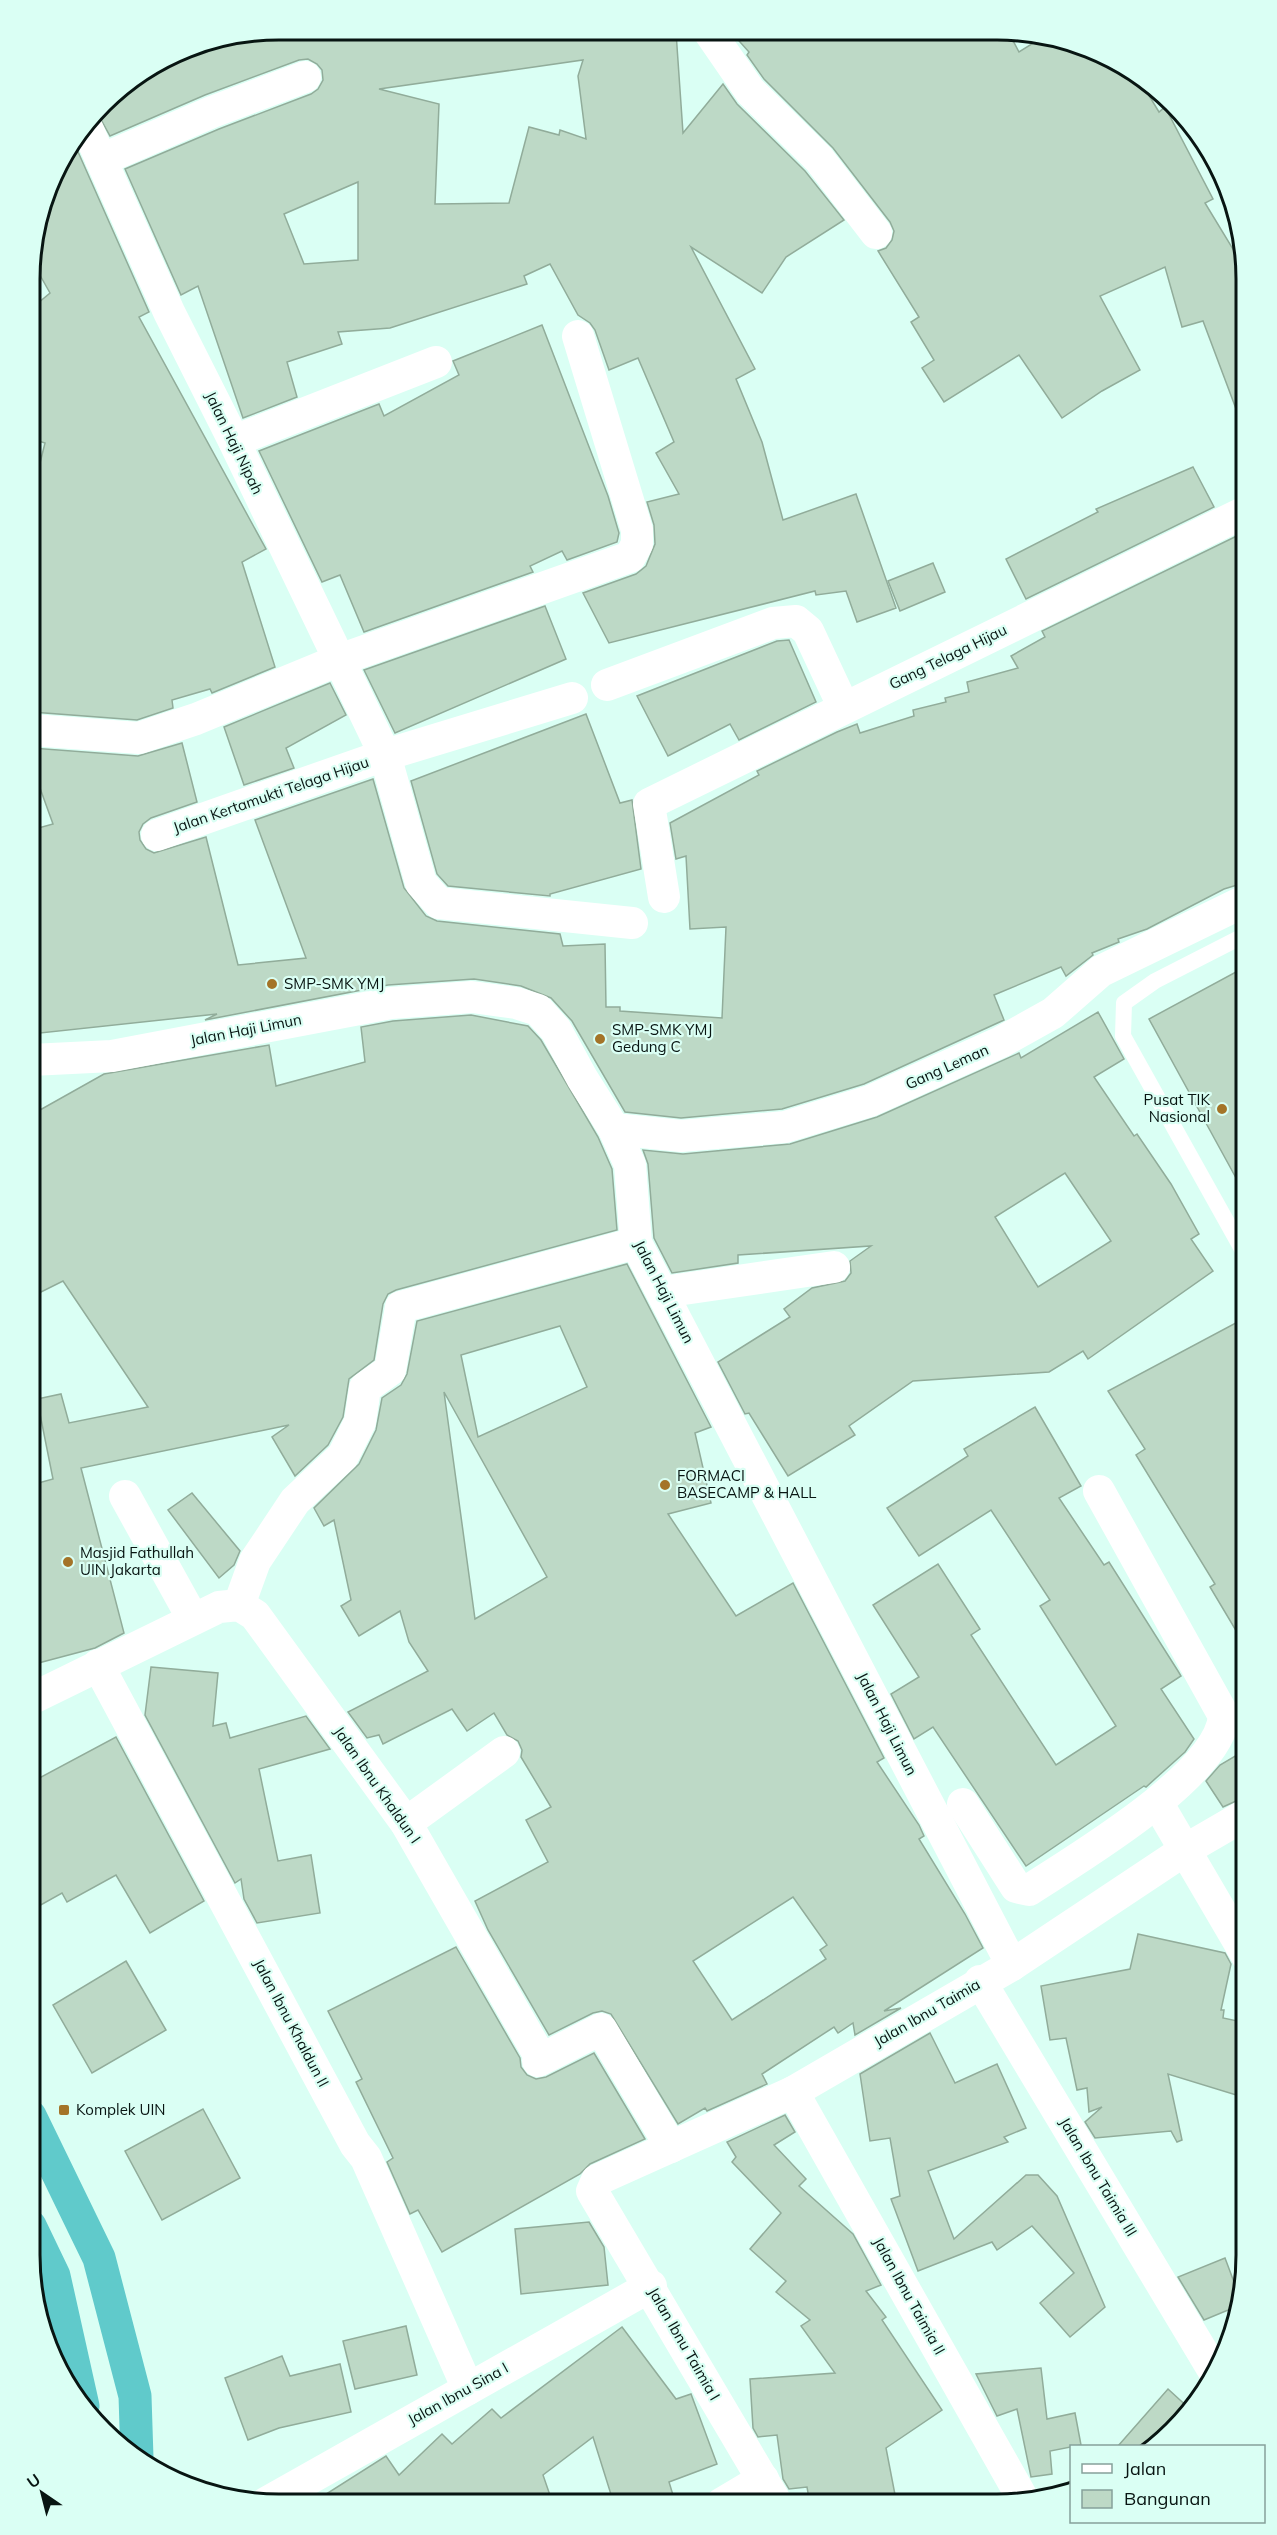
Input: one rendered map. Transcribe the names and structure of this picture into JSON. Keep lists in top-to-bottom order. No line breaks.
{"streets":{"street":["Jalan Haji Nipah","Gang Telaga Hijau","Jalan Kertamukti Telaga Hijau","Jalan Haji Limun","Gang Leman","Jalan Ibnu Khaldun I","Jalan Ibnu Taimia","Jalan Ibnu Khaldun II","Jalan Ibnu Taimia III","Jalan Ibnu Taimia II","Jalan Ibnu Taimia I","Jalan Ibnu Sina I"]},"crossings":[["Jalan Haji Nipah","Jalan Kertamukti Telaga Hijau"],["Jalan Haji Limun","Gang Leman"],["Jalan Haji Limun","Jalan Ibnu Taimia"],["Jalan Ibnu Khaldun I","Jalan Ibnu Taimia"],["Jalan Ibnu Taimia","Jalan Ibnu Taimia III"],["Jalan Ibnu Taimia","Jalan Ibnu Taimia II"],["Jalan Ibnu Taimia","Jalan Ibnu Taimia I"],["Jalan Ibnu Khaldun II","Jalan Ibnu Sina I"],["Jalan Ibnu Taimia I","Jalan Ibnu Sina I"]],"places":{"other":["SMP-SMK YMJ","SMP-SMK YMJ Gedung C","Pusat TIK Nasional","FORMACI BASECAMP & HALL","Masjid Fathullah UIN Jakarta"],"transit":["Komplek UIN"]},"legend":["Jalan","Bangunan"],"north":"top left"}
